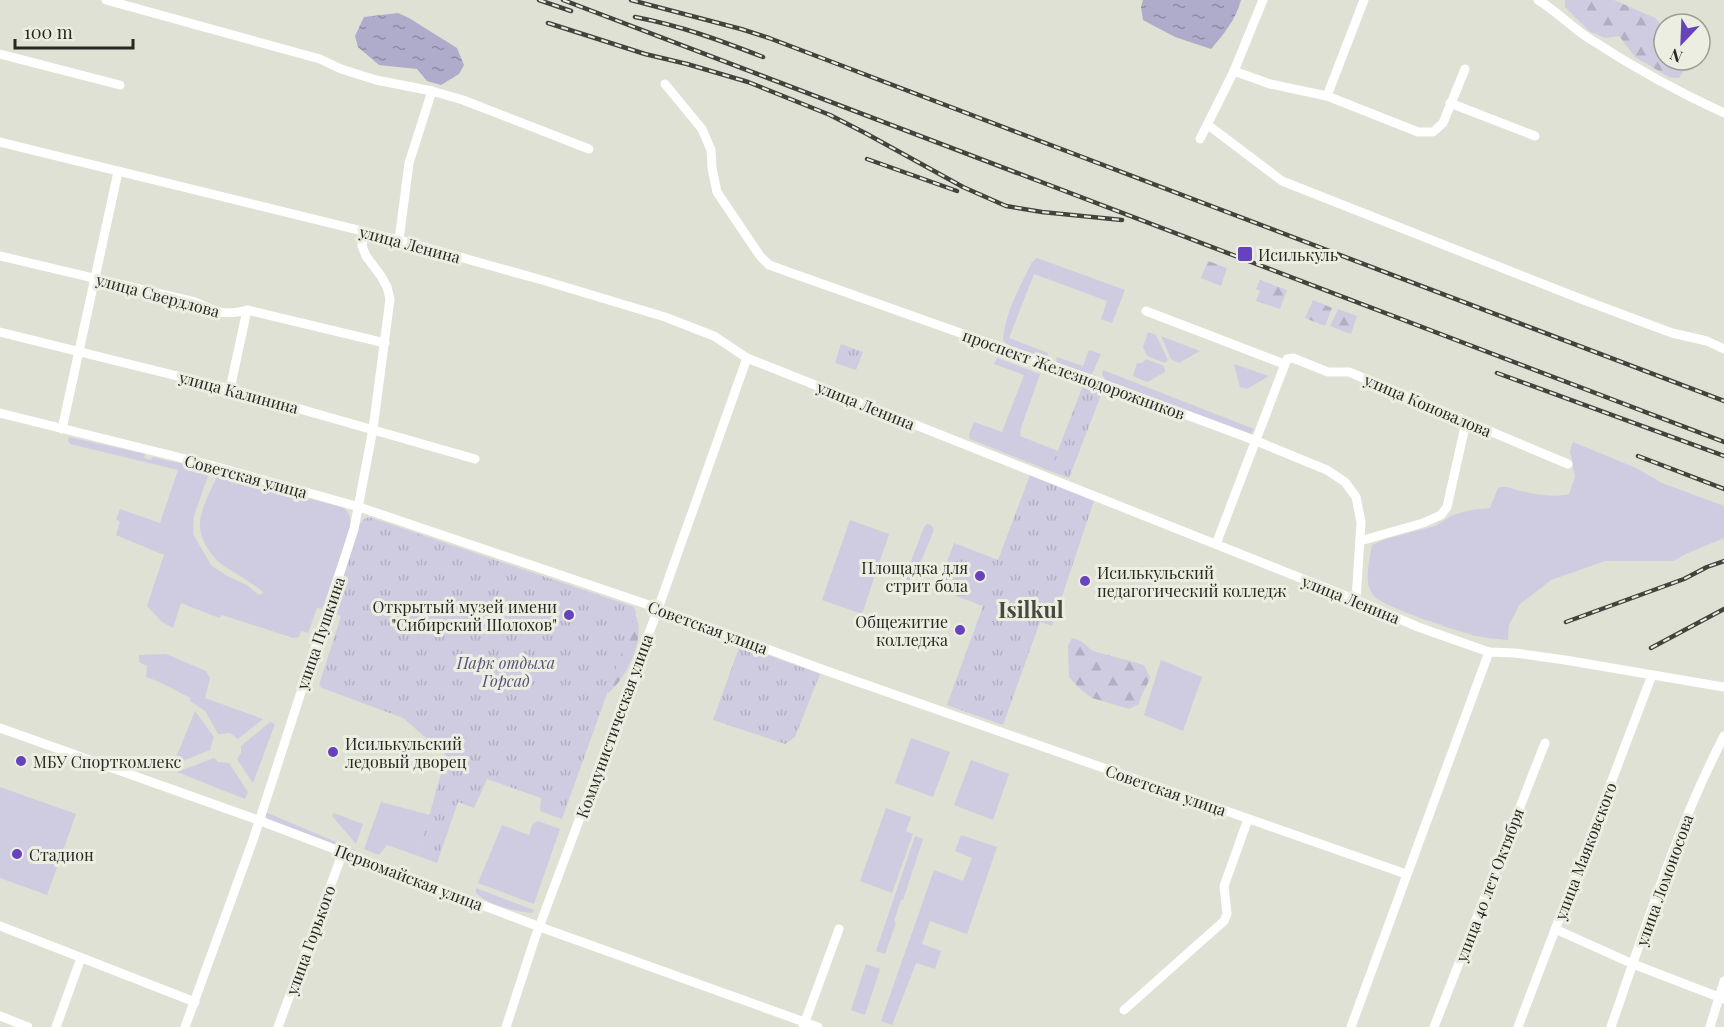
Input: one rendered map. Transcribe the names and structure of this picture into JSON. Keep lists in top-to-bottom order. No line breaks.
{"streets":{"street":["улица Ленина","улица Свердлова","проспект Железнодорожников","улица Калинина","улица Коновалова","Советская улица","улица Пушкина","Коммунистическая улица","улица Маяковского","Первомайская улица","улица Ломоносова","улица 40 лет Октября","улица Горького"]},"crossings":[["улица Ленина","проспект Железнодорожников"],["улица Ленина","улица Пушкина"],["улица Ленина","Коммунистическая улица"],["улица Ленина","улица Маяковского"],["улица Свердлова","улица Пушкина"],["улица Калинина","улица Пушкина"],["Советская улица","улица Пушкина"],["Советская улица","Коммунистическая улица"],["улица Пушкина","Первомайская улица"],["Коммунистическая улица","Первомайская улица"],["Первомайская улица","улица Горького"]],"districts":["Isilkul"],"parks":["Парк отдыха Горсад"],"places":{"transit":["Исилькуль"],"other":["Площадка для стрит бола","Исилькульский педагогический колледж","Открытый музей имени \"Сибирский Шолохов\"","Общежитие колледжа","Исилькульский ледовый дворец","МБУ Спорткомлекс","Стадион"]},"scale_bar":"100 m","north":"bottom left"}
